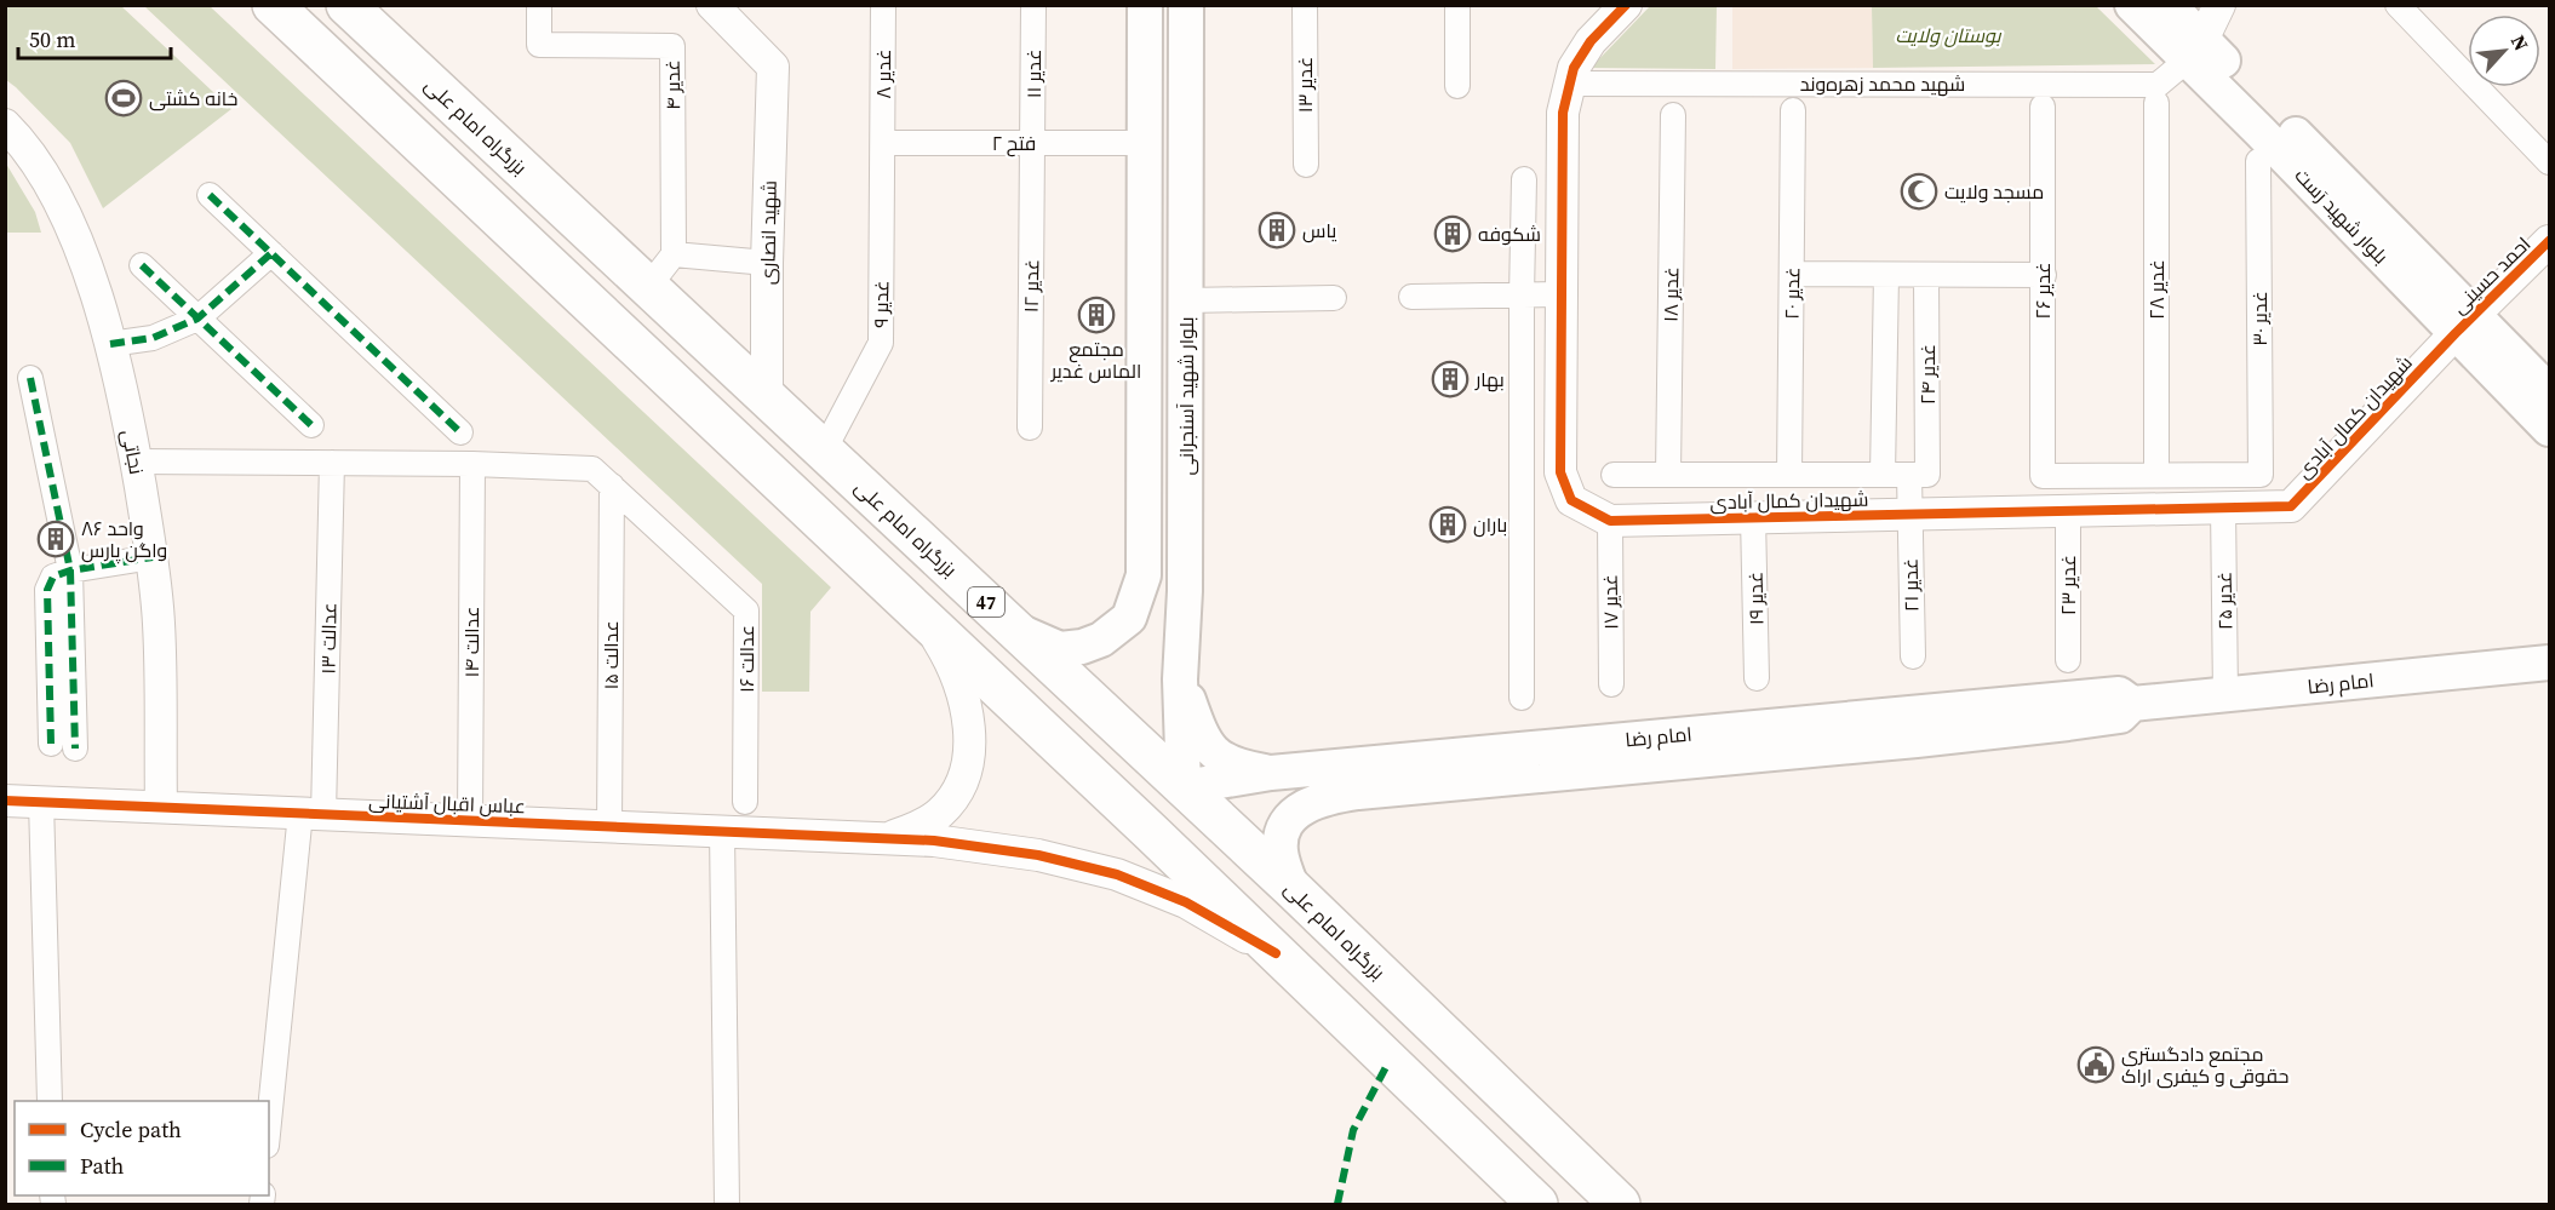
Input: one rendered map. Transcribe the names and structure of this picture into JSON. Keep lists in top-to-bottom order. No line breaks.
{"streets":{"highway":["بزرگراه امام علی","47"],"main road":["بلوار شهید رَست","بلوار شهید آسنجرانی","امام رضا"],"street":["غدیر ۸","غدیر ۱۱","شهید محمد زهره‌وند","غدیر ۴","غدیر ۱۳","فتح ۲","شهید انصاری","احمد حسینی","غدیر ۱۲","غدیر ۲۸","غدیر ۲۶","غدیر ۲۰","غدیر ۱۸","غدیر ۹","غدیر ۳۰","غدیر ۲۴","شهیدان کمال آبادی","نجاتی","غدیر ۲۱","غدیر ۲۳","غدیر ۱۹","غدیر ۲۵","غدیر ۱۷","عدالت ۱۳","عدالت ۱۴","عدالت ۱۵","عدالت ۱۶","عباس اقبال آشتیانی"]},"crossings":[["غدیر ۸","فتح ۲"],["غدیر ۸","غدیر ۹"],["غدیر ۱۱","فتح ۲"],["غدیر ۱۱","غدیر ۱۲"],["شهید محمد زهره‌وند","بلوار شهید رَست"],["شهید محمد زهره‌وند","شهیدان کمال آبادی"],["بزرگراه امام علی","شهید انصاری"],["بزرگراه امام علی","غدیر ۹"],["بزرگراه امام علی","بلوار شهید آسنجرانی"],["بزرگراه امام علی","امام رضا"],["فتح ۲","غدیر ۱۲"],["فتح ۲","غدیر ۹"],["بلوار شهید رَست","احمد حسینی"],["بلوار شهید رَست","شهیدان کمال آبادی"],["احمد حسینی","شهیدان کمال آبادی"],["غدیر ۲۸","غدیر ۲۶"],["غدیر ۲۸","غدیر ۳۰"],["غدیر ۲۶","غدیر ۳۰"],["غدیر ۲۴","شهیدان کمال آبادی"],["غدیر ۲۴","غدیر ۲۱"],["بلوار شهید آسنجرانی","امام رضا"],["شهیدان کمال آبادی","غدیر ۲۱"],["شهیدان کمال آبادی","غدیر ۲۳"],["شهیدان کمال آبادی","غدیر ۱۹"],["شهیدان کمال آبادی","غدیر ۲۵"],["شهیدان کمال آبادی","غدیر ۱۷"],["نجاتی","عدالت ۱۶"],["نجاتی","عباس اقبال آشتیانی"],["غدیر ۲۵","امام رضا"],["عدالت ۱۳","عدالت ۱۶"],["عدالت ۱۳","عباس اقبال آشتیانی"],["عدالت ۱۴","عدالت ۱۶"],["عدالت ۱۴","عباس اقبال آشتیانی"],["عدالت ۱۵","عدالت ۱۶"],["عدالت ۱۵","عباس اقبال آشتیانی"]],"parks":["بوستان ولایت"],"places":{"sports":["خانه کشتی"],"mosque":["مسجد ولایت"],"building":["یاس","شکوفه","مجتمع الماس غدیر","بهار","باران","۸۶ واحد واگن پارس"],"public building":["مجتمع دادگستری حقوقی و کیفری اراک"]},"legend":["Cycle path","Path"],"scale_bar":"50 m","north":"top right"}
